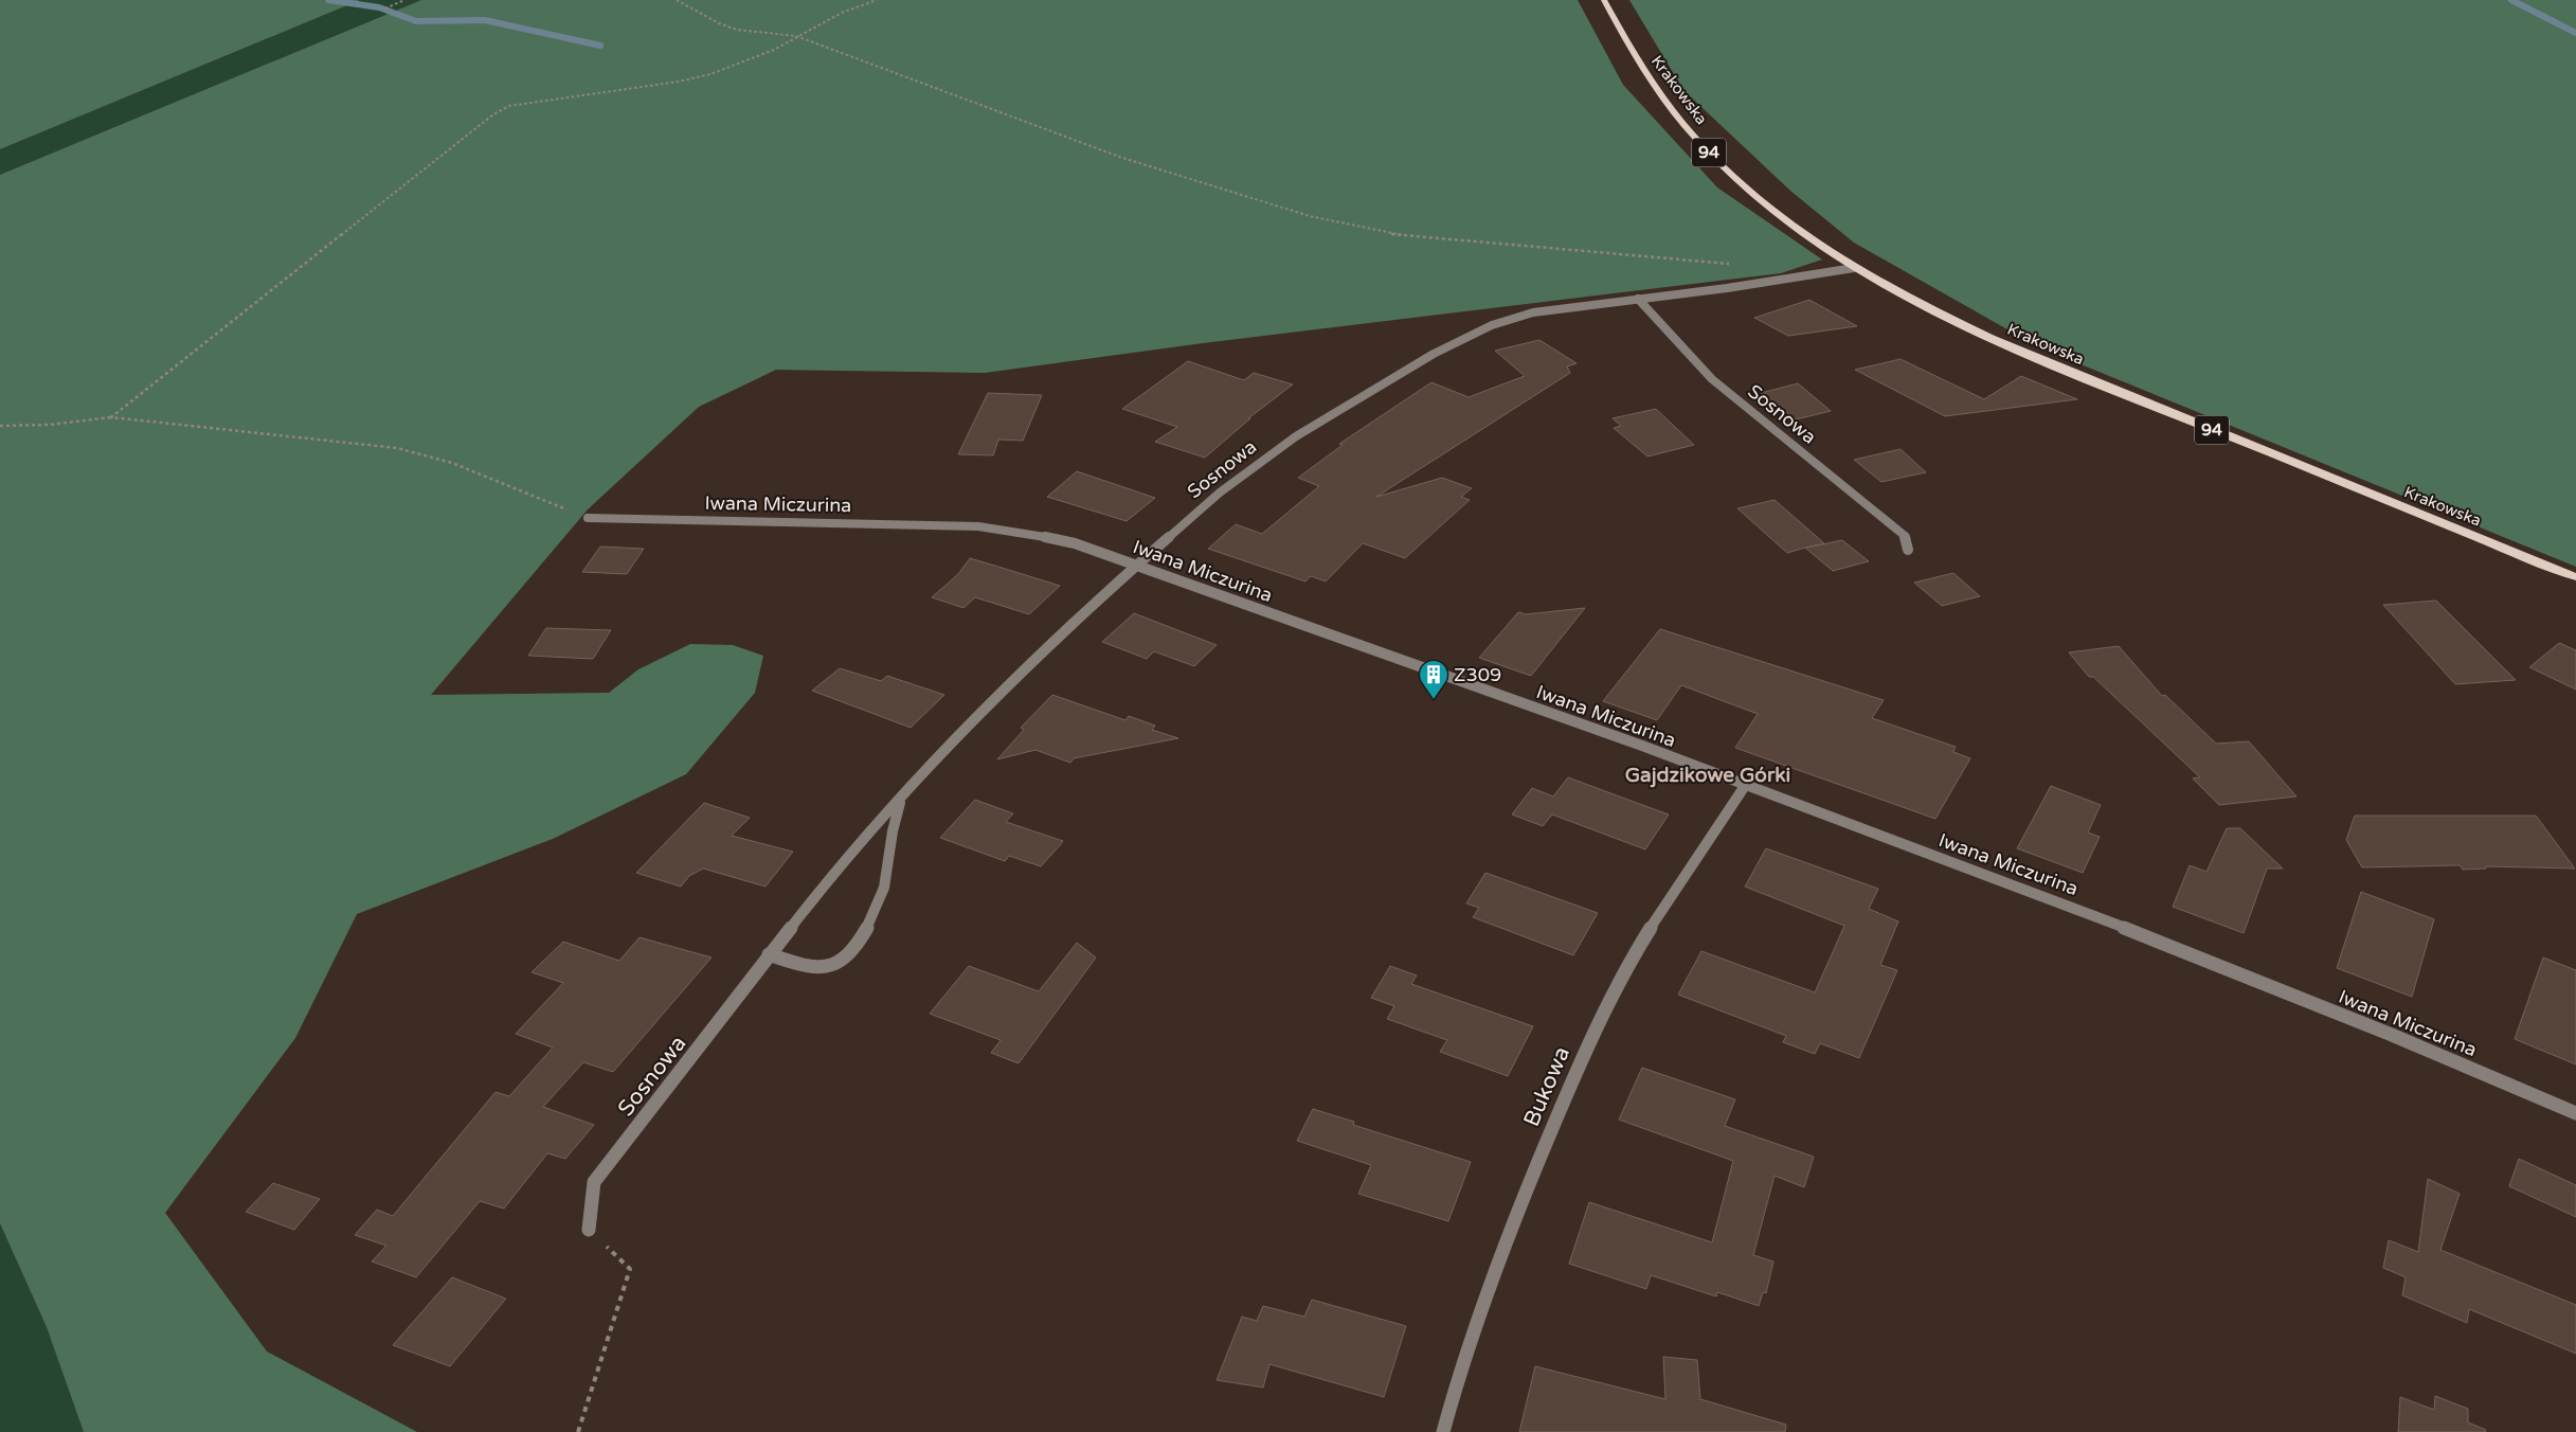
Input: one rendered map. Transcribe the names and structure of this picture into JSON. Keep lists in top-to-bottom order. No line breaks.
{"streets":{"main road":["Krakowska","94"],"street":["Sosnowa","Iwana Miczurina","Bukowa"]},"crossings":[["Krakowska","Sosnowa"],["Sosnowa","Iwana Miczurina"],["Iwana Miczurina","Bukowa"]],"districts":["Gajdzikowe Górki"],"places":{"building":["Z309"]}}
